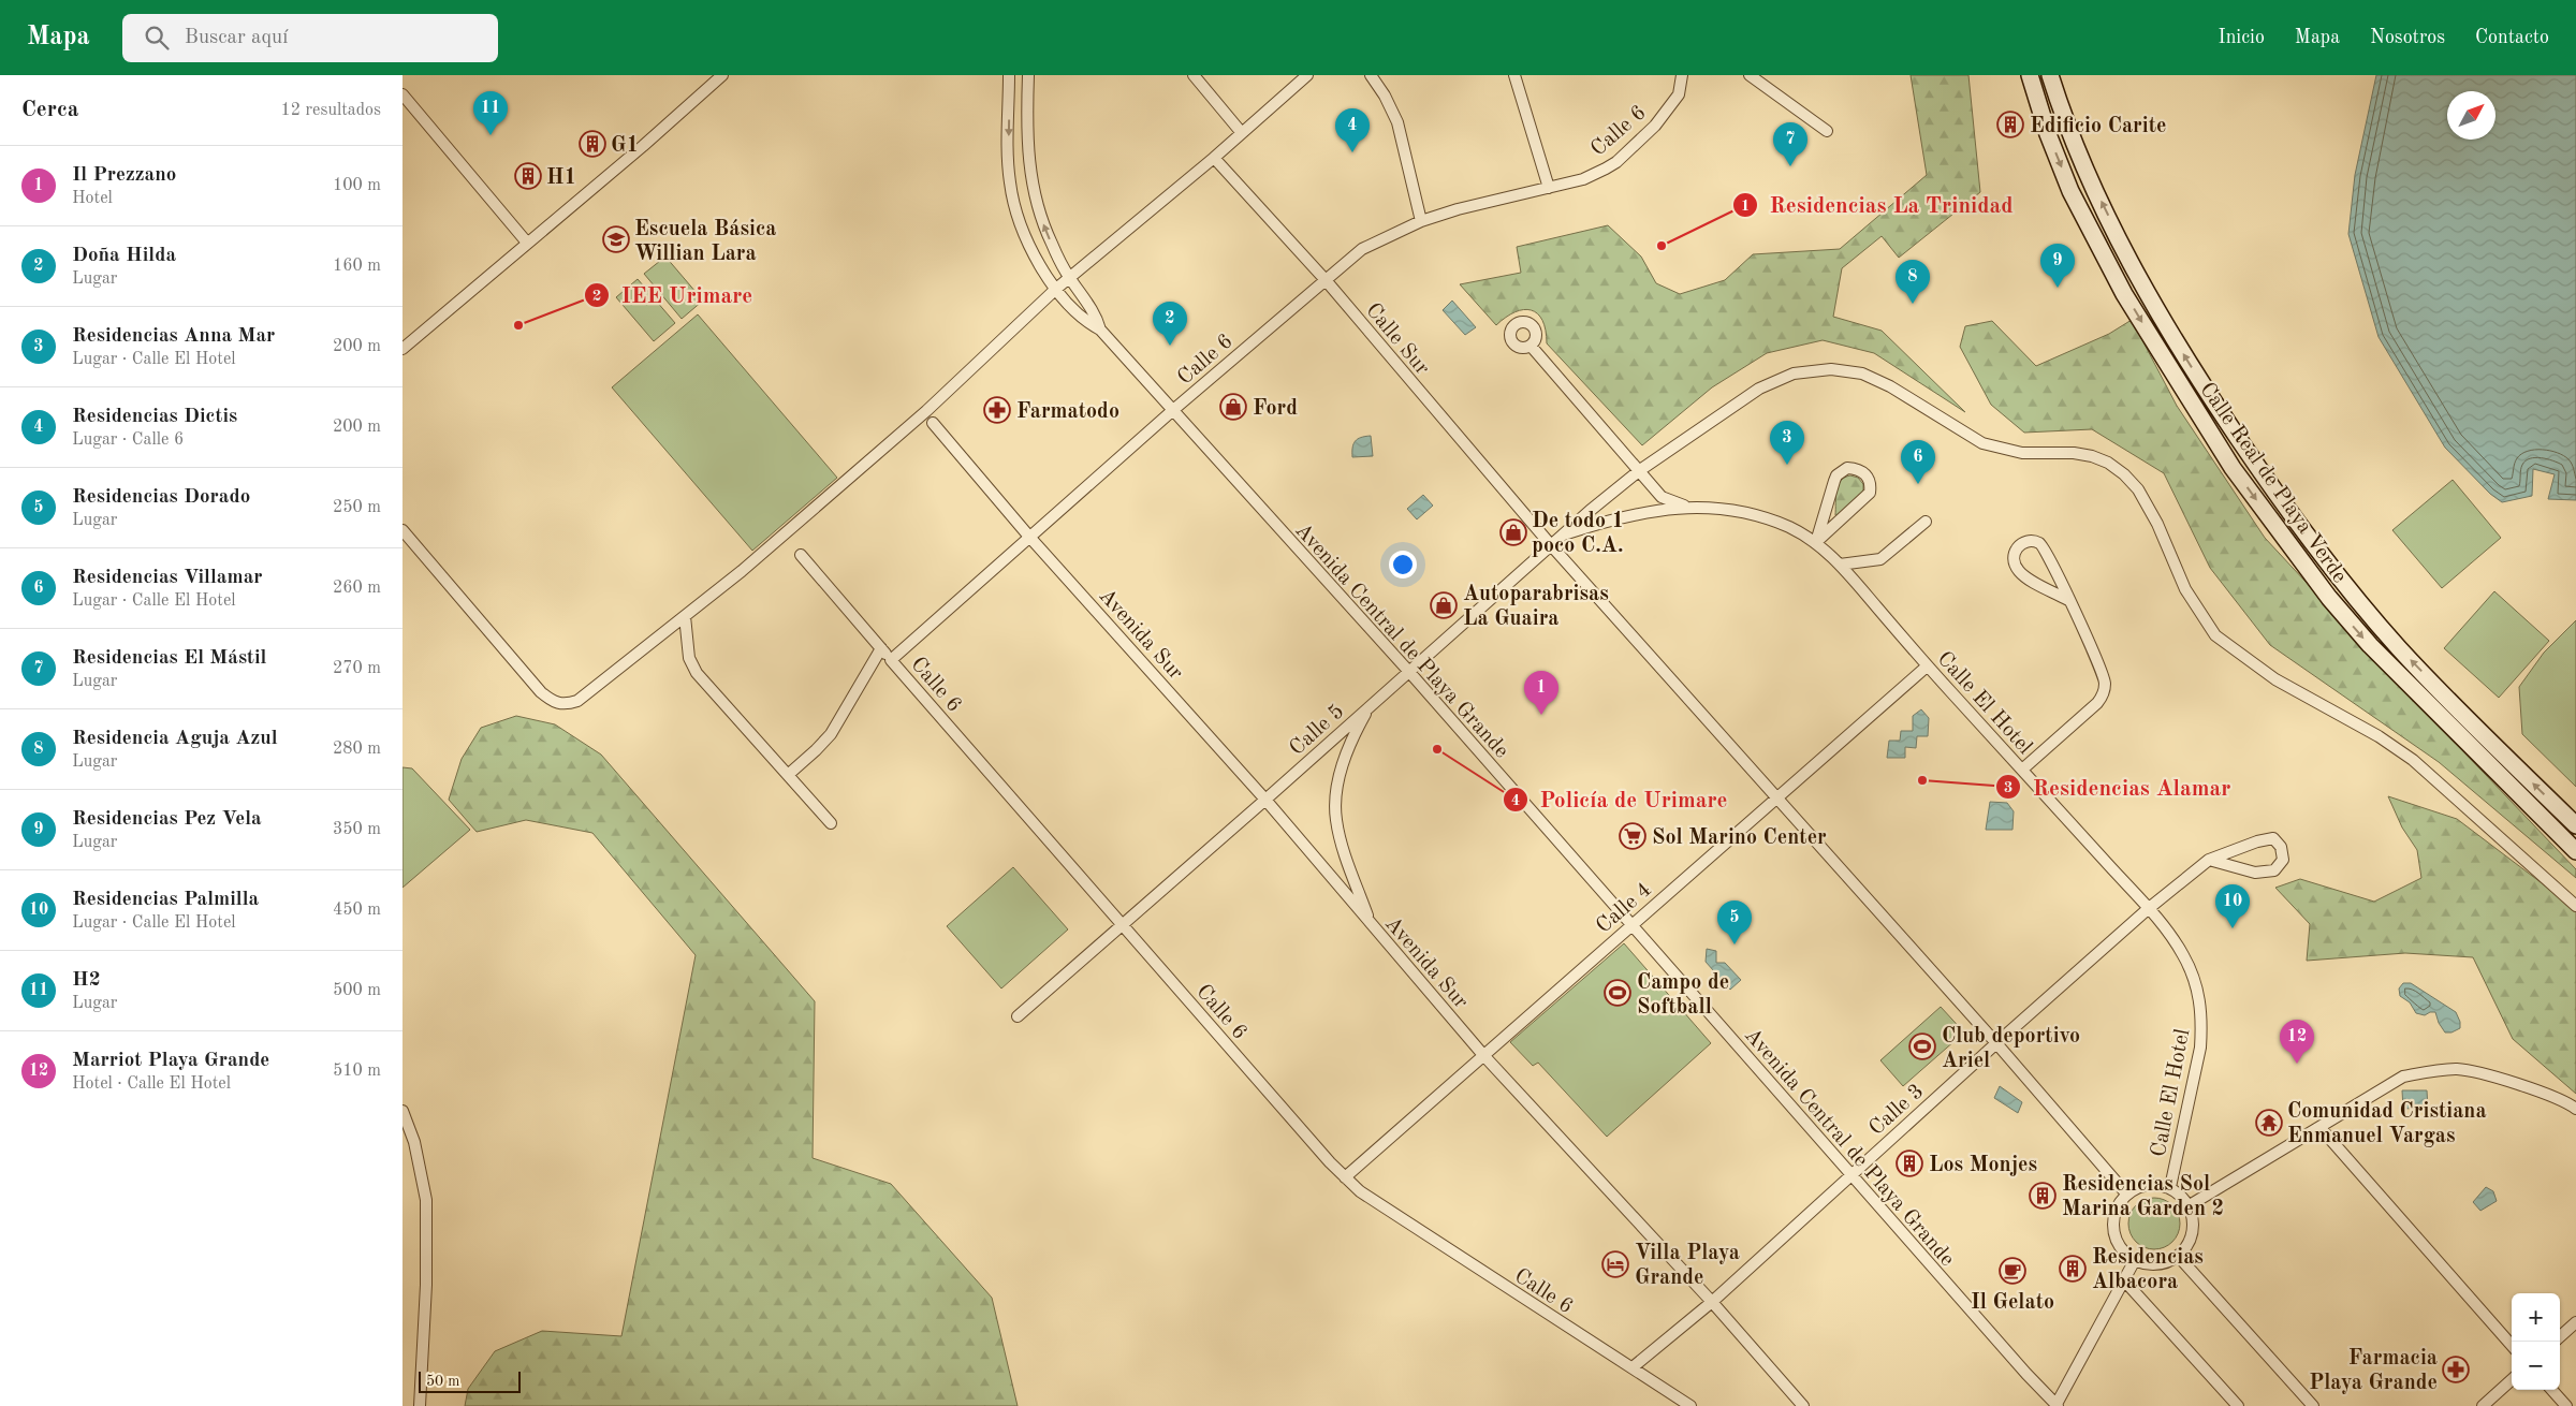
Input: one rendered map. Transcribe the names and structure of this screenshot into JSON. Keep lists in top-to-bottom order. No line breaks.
{"streets":{"street":["Calle 6","Calle Sur","Calle Real de Playa Verde","Avenida Sur","Avenida Central de Playa Grande","Calle El Hotel","Calle 5","Calle 4","Calle 3"]},"crossings":[["Calle 6","Calle Sur"],["Calle 6","Avenida Sur"],["Calle 6","Avenida Central de Playa Grande"],["Calle 6","Calle 5"],["Calle 6","Calle 4"],["Calle 6","Calle 3"],["Calle Sur","Calle El Hotel"],["Calle Sur","Calle 5"],["Calle Sur","Calle 4"],["Calle Sur","Calle 3"],["Avenida Sur","Calle 5"],["Avenida Sur","Calle 4"],["Avenida Sur","Calle 3"],["Avenida Central de Playa Grande","Calle 5"],["Avenida Central de Playa Grande","Calle 4"],["Avenida Central de Playa Grande","Calle 3"],["Calle El Hotel","Calle 5"],["Calle El Hotel","Calle 4"],["Calle El Hotel","Calle 3"]],"places":{"building":["Edificio Carite","G1","H1","Los Monjes","Residencias Sol Marina Garden 2","Residencias Albacora"],"school or university":["Escuela Básica Willian Lara"],"other":["Residencias La Trinidad","IEE Urimare","Policía de Urimare","Residencias Alamar"],"shop":["Ford","De todo 1 poco C.A.","Autoparabrisas La Guaira"],"pharmacy":["Farmatodo","Farmacia Playa Grande"],"supermarket":["Sol Marino Center"],"sports":["Campo de Softball","Club deportivo Ariel"],"temple":["Comunidad Cristiana Enmanuel Vargas"],"hotel":["Villa Playa Grande"],"cafe":["Il Gelato"]},"scale_bar":"50 m","north":"top right","page":{"header":"Mapa","search":"Buscar aquí","nav":["Inicio","Mapa","Nosotros","Contacto"],"heading":["Cerca","12 resultados"],"pins":["11","4","7","9","8","2","3","6","1","10","5","12"],"list":[{"mark":"1","name":"Il Prezzano","note":"Hotel","value":"100 m"},{"mark":"2","name":"Doña Hilda","note":"Lugar","value":"160 m"},{"mark":"3","name":"Residencias Anna Mar","note":"Lugar · Calle El Hotel","value":"200 m"},{"mark":"4","name":"Residencias Dictis","note":"Lugar · Calle 6","value":"200 m"},{"mark":"5","name":"Residencias Dorado","note":"Lugar","value":"250 m"},{"mark":"6","name":"Residencias Villamar","note":"Lugar · Calle El Hotel","value":"260 m"},{"mark":"7","name":"Residencias El Mástil","note":"Lugar","value":"270 m"},{"mark":"8","name":"Residencia Aguja Azul","note":"Lugar","value":"280 m"},{"mark":"9","name":"Residencias Pez Vela","note":"Lugar","value":"350 m"},{"mark":"10","name":"Residencias Palmilla","note":"Lugar · Calle El Hotel","value":"450 m"},{"mark":"11","name":"H2","note":"Lugar","value":"500 m"},{"mark":"12","name":"Marriot Playa Grande","note":"Hotel · Calle El Hotel","value":"510 m"}],"map_buttons":["+","−"],"scale":"50 m"}}
